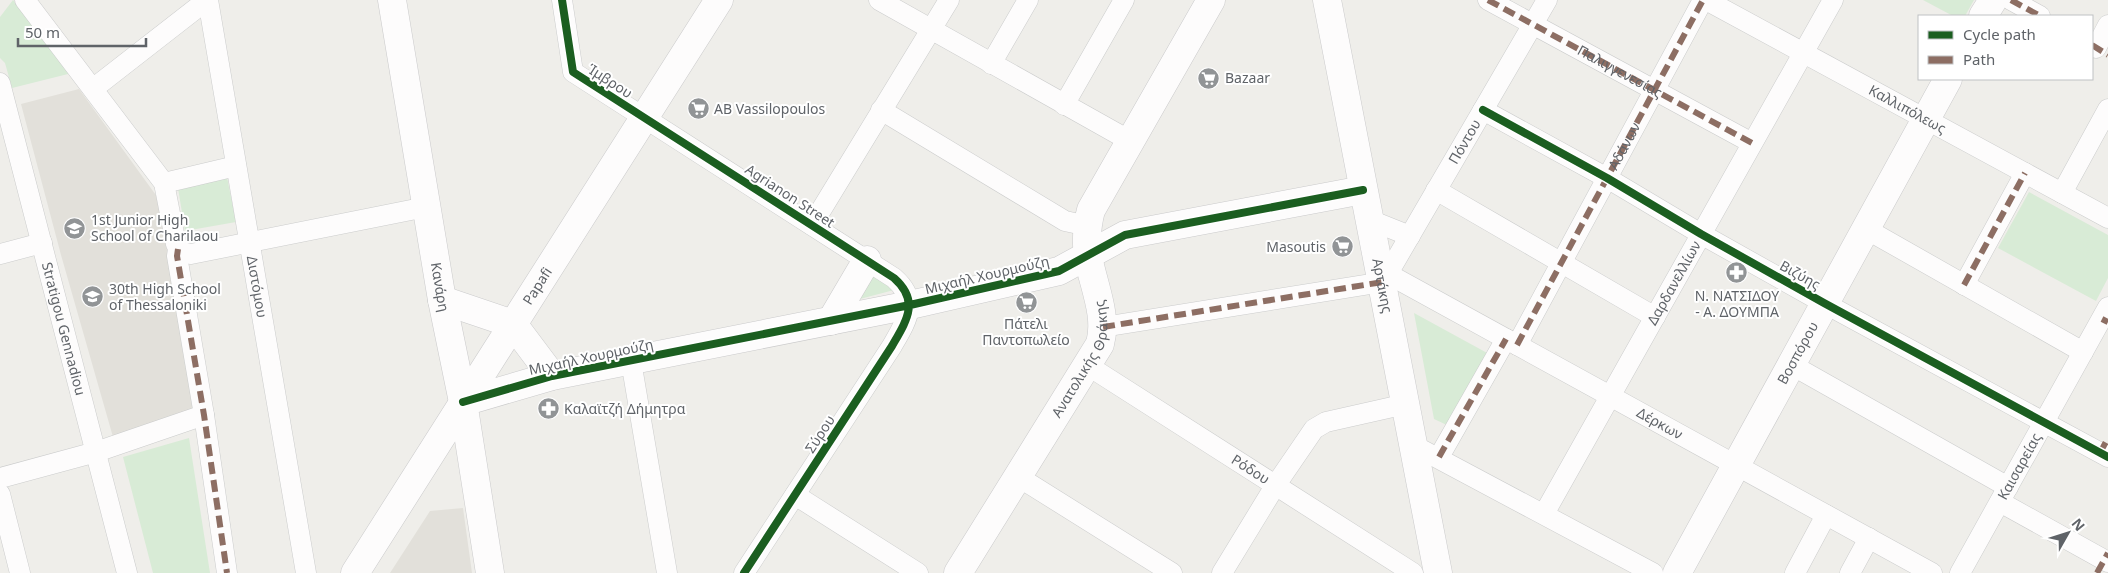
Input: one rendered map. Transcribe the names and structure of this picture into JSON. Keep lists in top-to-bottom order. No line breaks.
{"streets":{"street":["Παλιγγενεσίας","Ίμβρου","Καλλιπόλεως","Πόντου","Αδάνων","Agrianon Street","Μιχαήλ Χουρμούζη","Βιζύης","Δαρδανελλίων","Αρτάκης","Διστόμου","Κανάρη","Papafi","Stratigou Gennadiou","Βοσπόρου","Ανατολικής Θράκης","Δέρκων","Σύρου","Καισαρείας","Ρόδου"]},"crossings":[["Παλιγγενεσίας","Πόντου"],["Παλιγγενεσίας","Αδάνων"],["Παλιγγενεσίας","Δαρδανελλίων"],["Ίμβρου","Agrianon Street"],["Ίμβρου","Papafi"],["Καλλιπόλεως","Αδάνων"],["Καλλιπόλεως","Δαρδανελλίων"],["Καλλιπόλεως","Βοσπόρου"],["Πόντου","Βιζύης"],["Πόντου","Αρτάκης"],["Πόντου","Δέρκων"],["Αδάνων","Βιζύης"],["Αδάνων","Δέρκων"],["Agrianon Street","Μιχαήλ Χουρμούζη"],["Agrianon Street","Papafi"],["Agrianon Street","Σύρου"],["Μιχαήλ Χουρμούζη","Αρτάκης"],["Μιχαήλ Χουρμούζη","Κανάρη"],["Μιχαήλ Χουρμούζη","Papafi"],["Μιχαήλ Χουρμούζη","Ανατολικής Θράκης"],["Μιχαήλ Χουρμούζη","Σύρου"],["Βιζύης","Δαρδανελλίων"],["Βιζύης","Βοσπόρου"],["Βιζύης","Καισαρείας"],["Δαρδανελλίων","Δέρκων"],["Αρτάκης","Δέρκων"],["Κανάρη","Papafi"],["Βοσπόρου","Δέρκων"],["Ανατολικής Θράκης","Ρόδου"]],"places":{"supermarket":["Bazaar","AB Vassilopoulos","Masoutis","Πάτελι Παντοπωλείο"],"school or university":["1st Junior High School of Charilaou","30th High School of Thessaloniki"],"pharmacy":["Ν. ΝΑΤΣΙΔΟΥ - Α. ΔΟΥΜΠΑ","Καλαϊτζή Δήμητρα"]},"legend":["Cycle path","Path"],"scale_bar":"50 m","north":"top right"}
